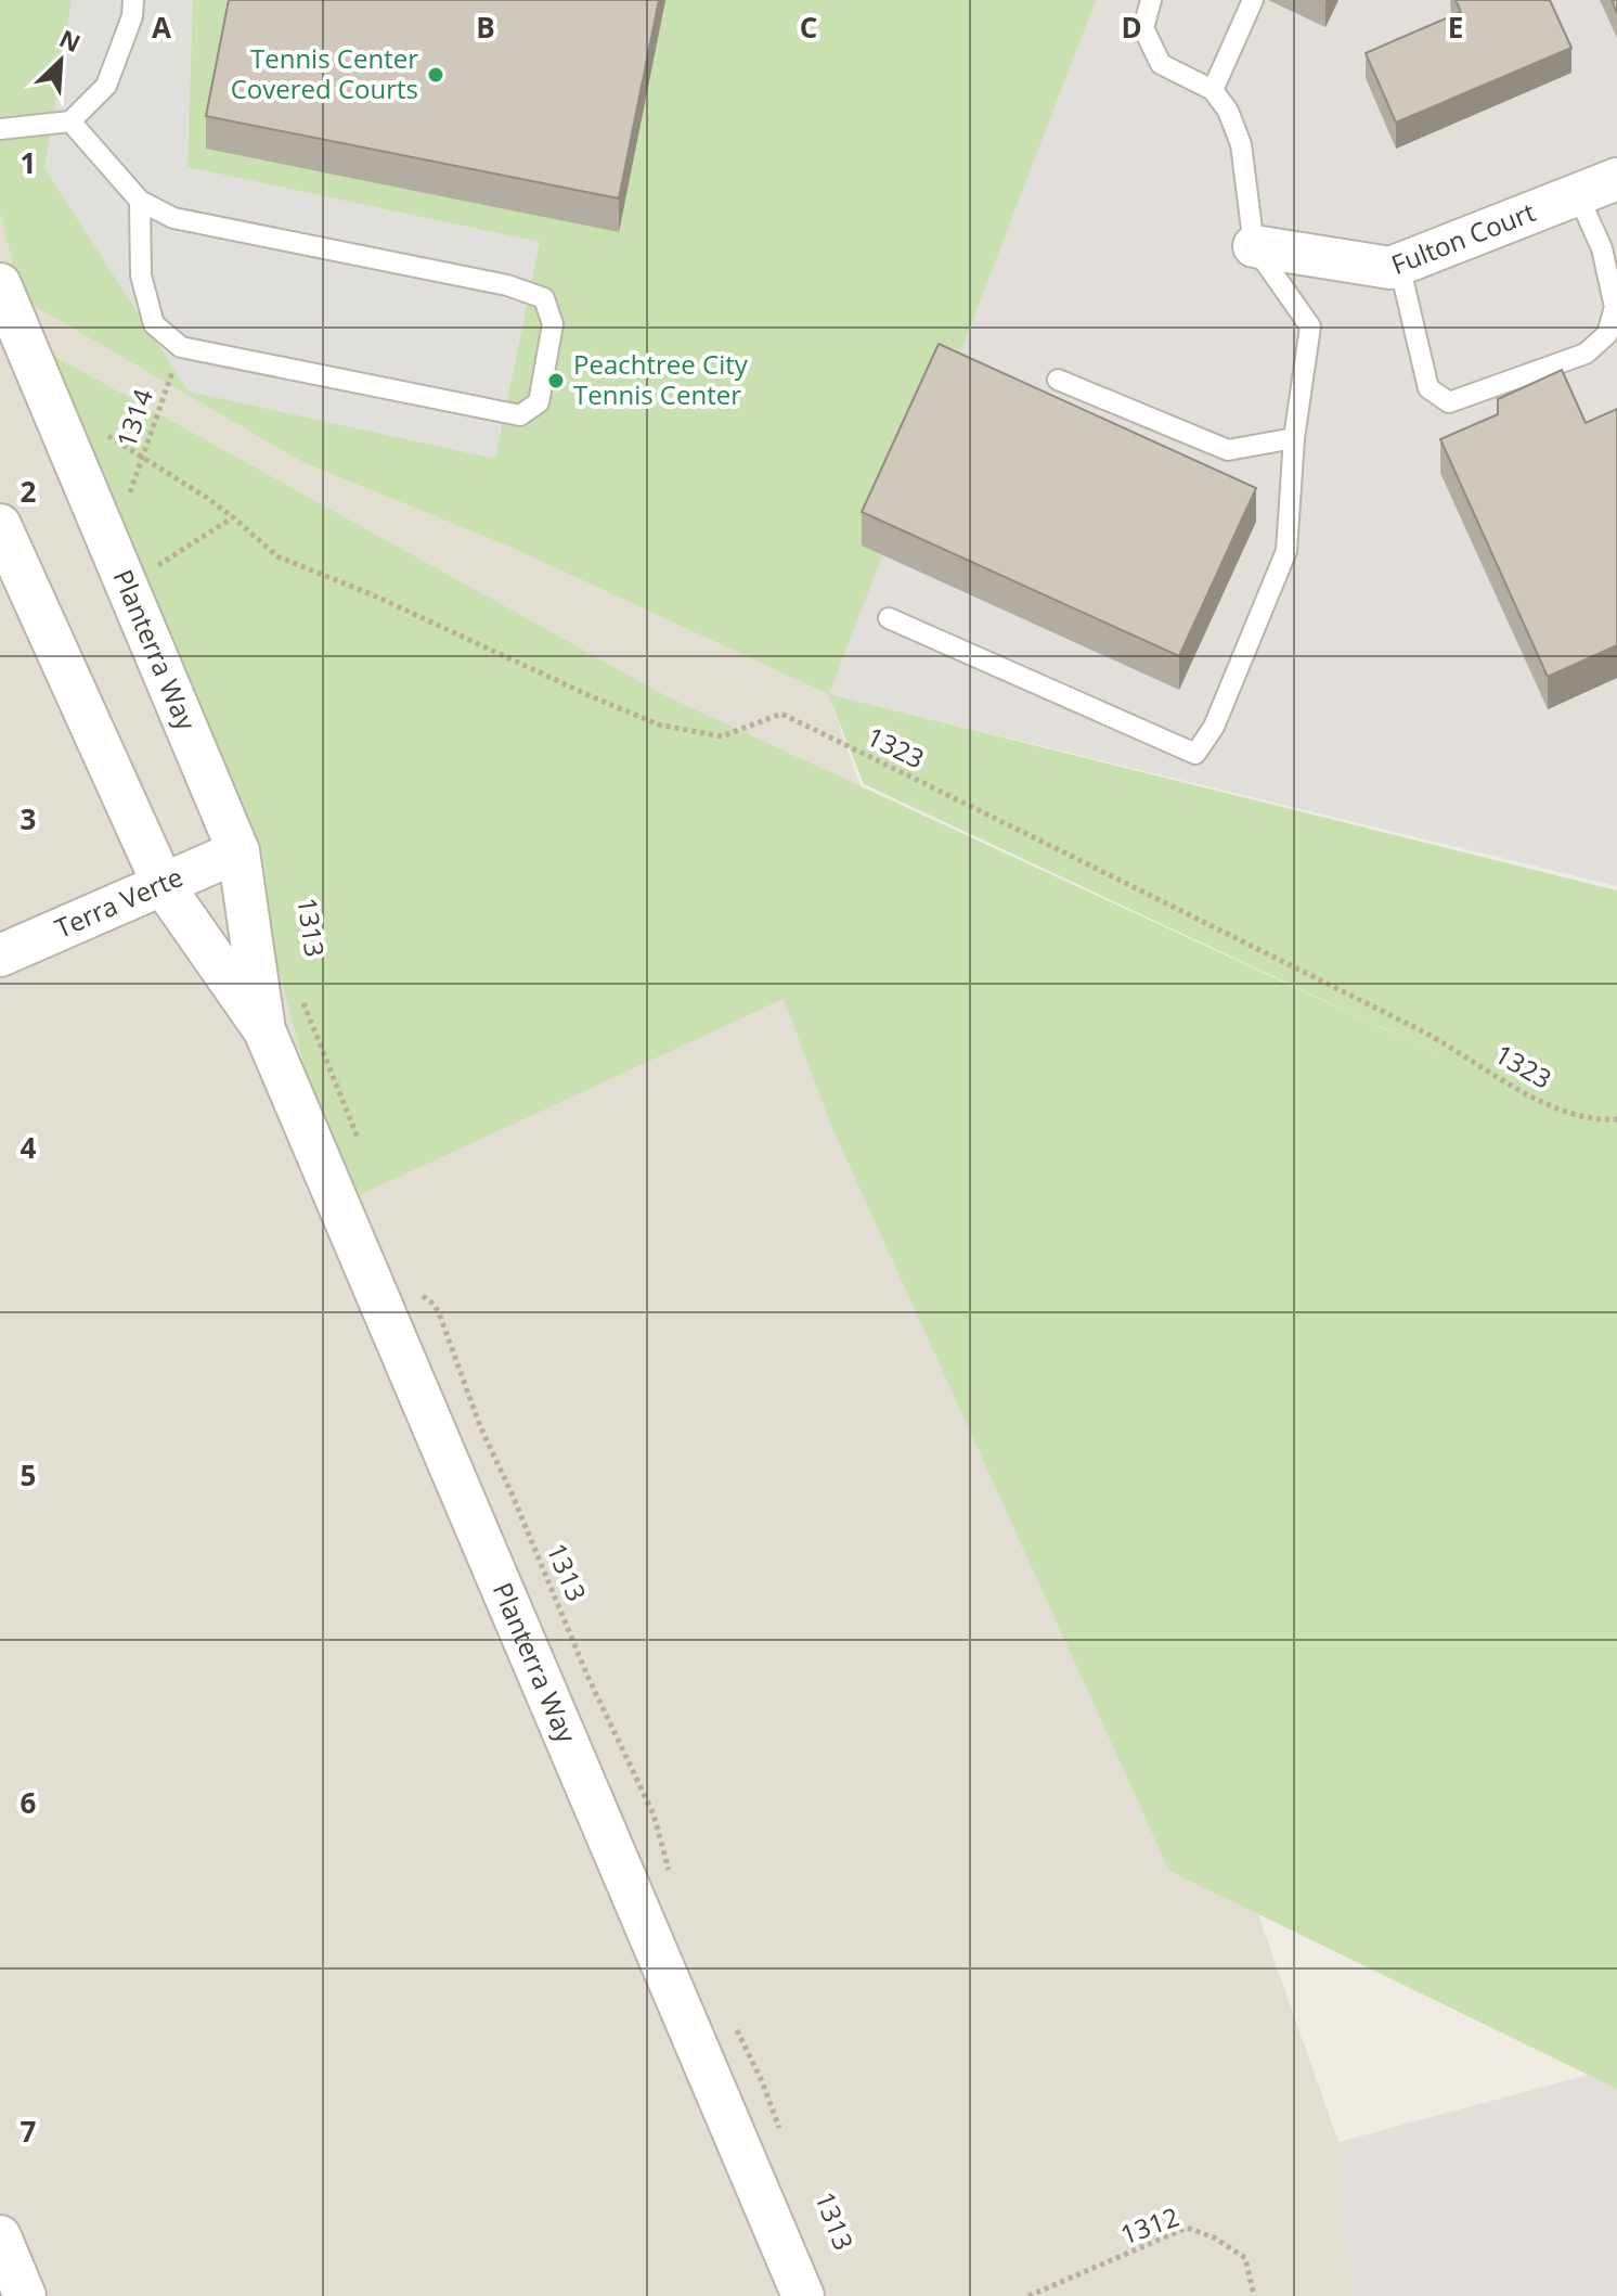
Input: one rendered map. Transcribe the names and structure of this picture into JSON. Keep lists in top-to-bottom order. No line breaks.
{"streets":{"street":["Fulton Court","Planterra Way","Terra Verte"],"path":["1314","1323","1313","1312"]},"crossings":[["1314","1323"],["Planterra Way","Terra Verte"]],"places":["Tennis Center Covered Courts","Peachtree City Tennis Center"],"north":"top right","grid":{"columns":["A","B","C","D","E"],"rows":["1","2","3","4","5","6","7"]}}
